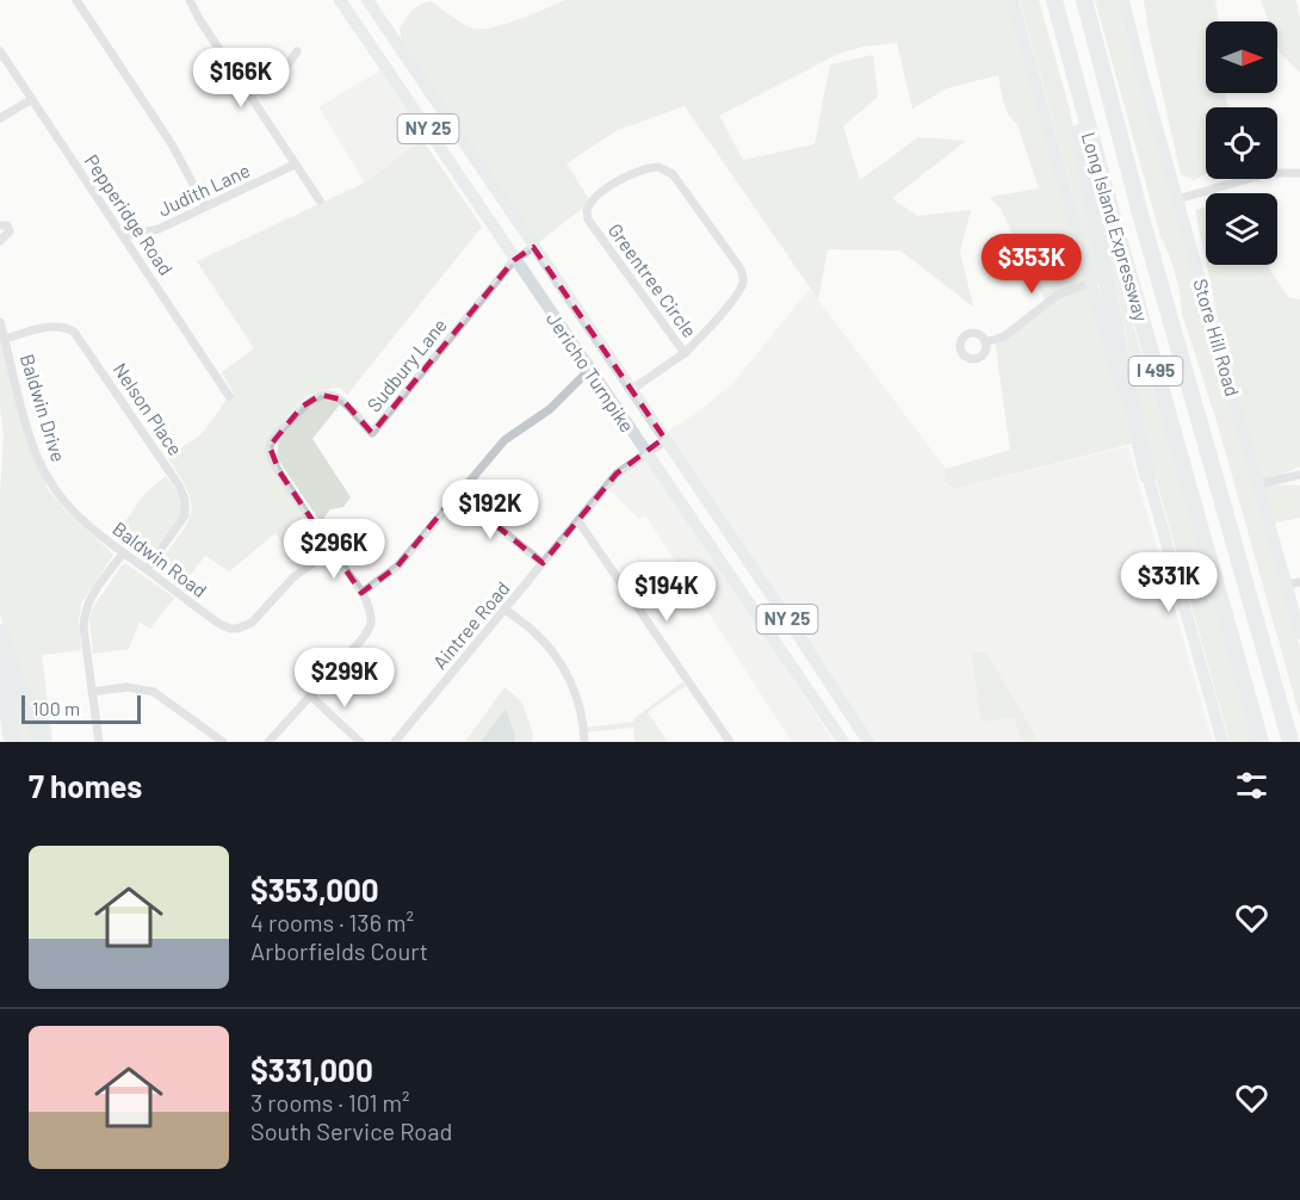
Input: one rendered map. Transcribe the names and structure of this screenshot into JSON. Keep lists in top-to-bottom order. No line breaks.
{"streets":{"highway":["Long Island Expressway","I 495"],"main road":["NY 25","Store Hill Road","Jericho Turnpike"],"street":["Judith Lane","Pepperidge Road","Greentree Circle","Sudbury Lane","Baldwin Drive","Nelson Place","Baldwin Road","Aintree Road"]},"crossings":[["Judith Lane","Pepperidge Road"],["Greentree Circle","Jericho Turnpike"],["Sudbury Lane","Jericho Turnpike"],["Sudbury Lane","Baldwin Road"],["Jericho Turnpike","Aintree Road"],["Baldwin Drive","Nelson Place"],["Baldwin Drive","Baldwin Road"],["Nelson Place","Baldwin Road"]],"scale_bar":"100 m","north":"right","page":{"price":["$166K","$353K","$192K","$296K","$331K","$194K","$299K"],"scale":"100 m","heading":"7 homes","list":[{"name":"$353,000","note":"4 rooms · 136 m² · Arborfields Court"},{"name":"$331,000","note":"3 rooms · 101 m² · South Service Road"}]}}
